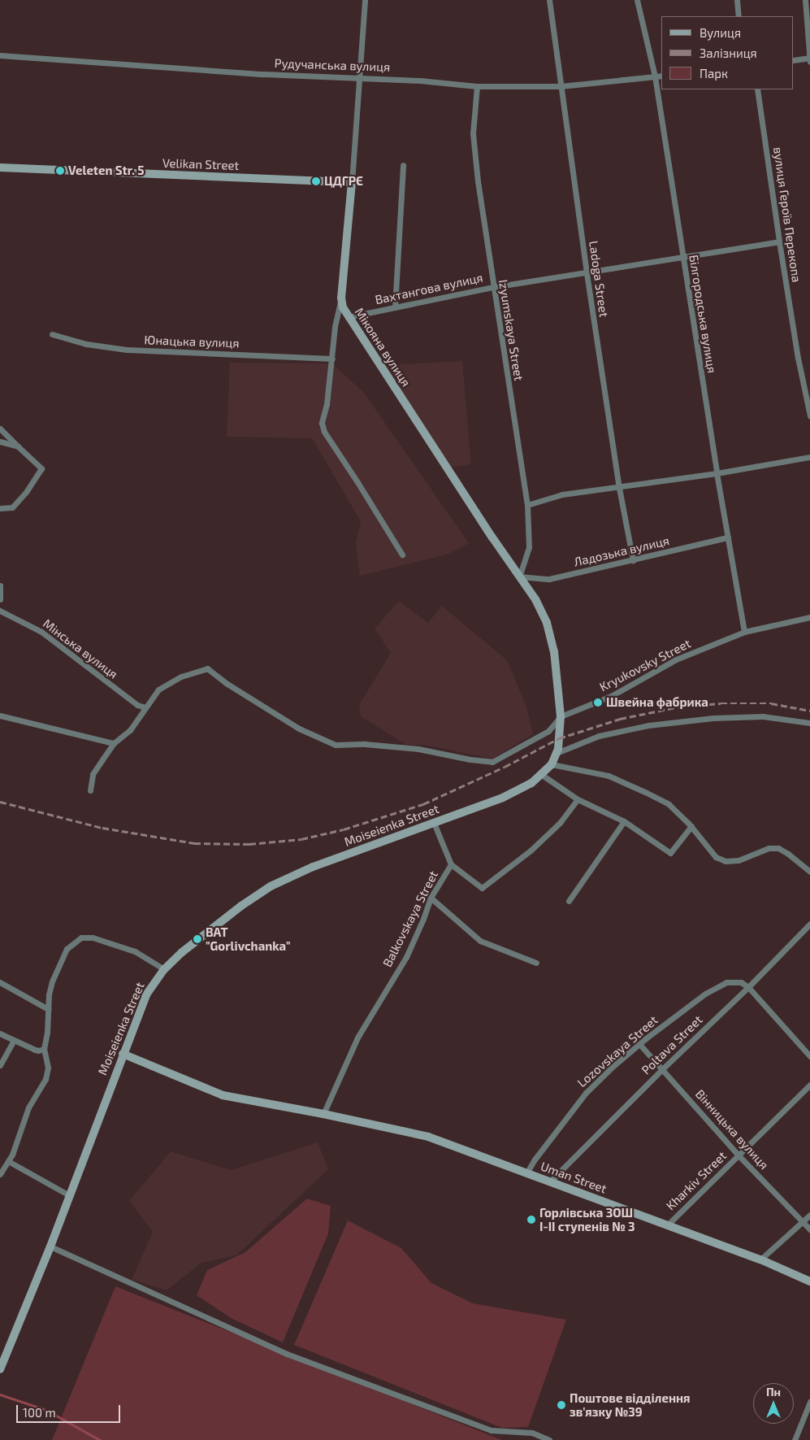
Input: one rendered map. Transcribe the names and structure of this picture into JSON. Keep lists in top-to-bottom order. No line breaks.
{"streets":{"street":["Рудучанська вулиця","Velikan Street","вулиця Героїв Перекопа","Ladoga Street","Вахтангова вулиця","Білгородська вулиця","Izyumskaya Street","Юнацька вулиця","Мікояна вулиця","Ладозька вулиця","Мінська вулиця","Kryukovsky Street","Moiseienka Street","Balkovskaya Street","Poltava Street","Lozovskaya Street","Вінницька вулиця","Uman Street","Kharkiv Street"]},"crossings":[["Рудучанська вулиця","Ladoga Street"],["Рудучанська вулиця","Білгородська вулиця"],["Рудучанська вулиця","Izyumskaya Street"],["Рудучанська вулиця","Мікояна вулиця"],["Velikan Street","Мікояна вулиця"],["вулиця Героїв Перекопа","Вахтангова вулиця"],["Ladoga Street","Вахтангова вулиця"],["Ladoga Street","Ладозька вулиця"],["Вахтангова вулиця","Білгородська вулиця"],["Вахтангова вулиця","Izyumskaya Street"],["Вахтангова вулиця","Мікояна вулиця"],["Білгородська вулиця","Ладозька вулиця"],["Білгородська вулиця","Kryukovsky Street"],["Izyumskaya Street","Мікояна вулиця"],["Izyumskaya Street","Ладозька вулиця"],["Мікояна вулиця","Ладозька вулиця"],["Мікояна вулиця","Kryukovsky Street"],["Мікояна вулиця","Moiseienka Street"],["Kryukovsky Street","Moiseienka Street"],["Moiseienka Street","Uman Street"],["Balkovskaya Street","Uman Street"],["Poltava Street","Lozovskaya Street"],["Poltava Street","Вінницька вулиця"],["Poltava Street","Uman Street"],["Lozovskaya Street","Вінницька вулиця"],["Lozovskaya Street","Uman Street"],["Вінницька вулиця","Kharkiv Street"],["Uman Street","Kharkiv Street"]],"places":["Veleten Str. 5","ЦДГРЄ","Швейна фабрика","BAT \"Gorlivchanka\"","Горлівська ЗОШ І-ІІ ступенів № 3","Поштове відділення зв'язку №39"],"legend":["Вулиця","Залізниця","Парк"],"scale_bar":"100 m","north":"top"}
